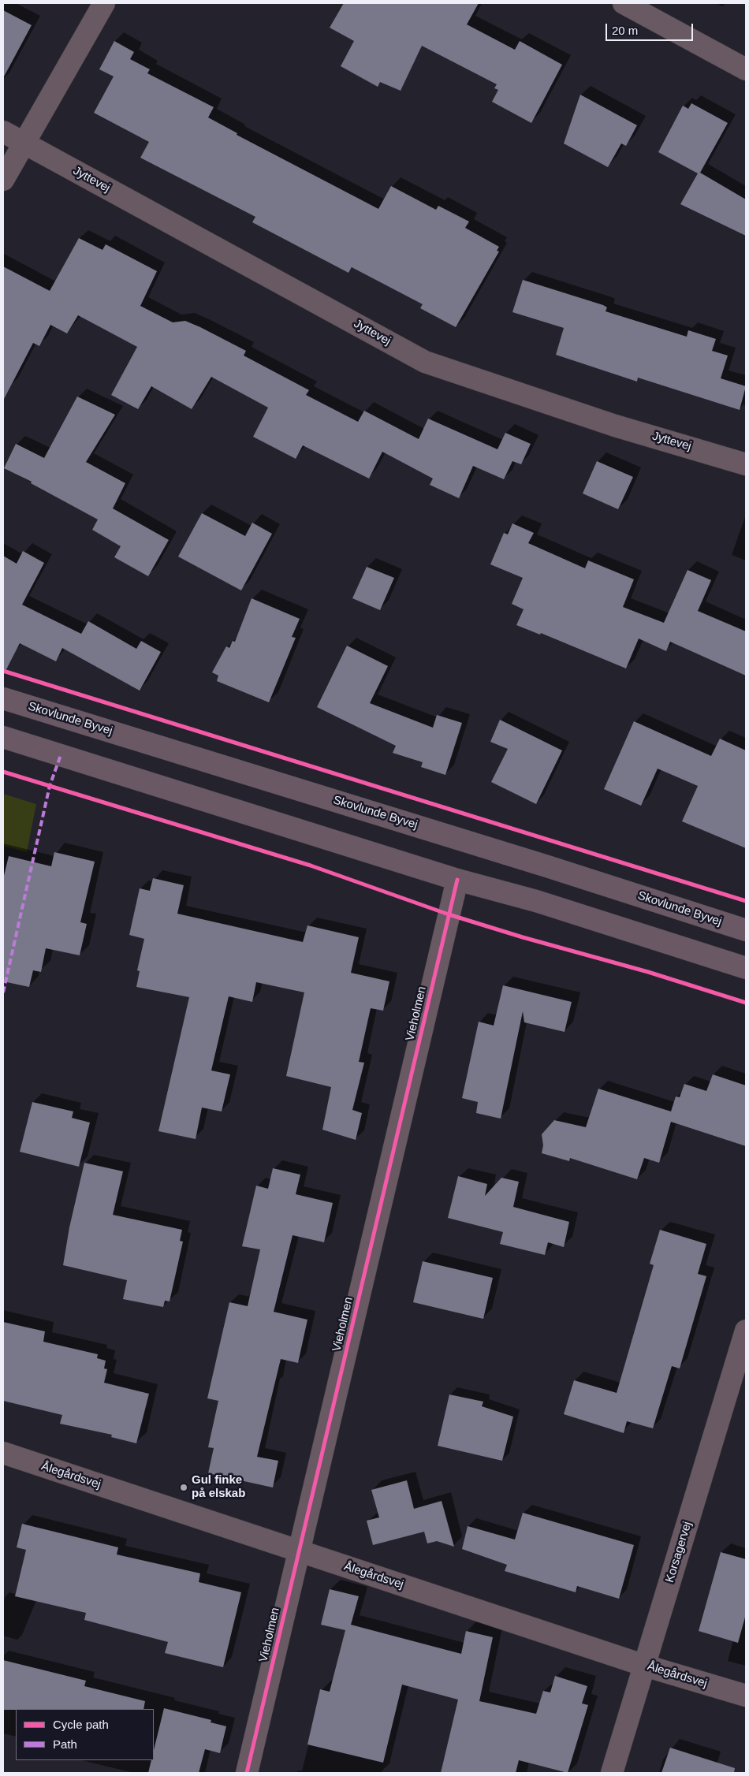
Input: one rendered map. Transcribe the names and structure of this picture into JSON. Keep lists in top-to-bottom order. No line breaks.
{"streets":{"main road":["Skovlunde Byvej"],"street":["Jyttevej","Vieholmen","Ålegårdsvej","Korsagervej"]},"crossings":[["Vieholmen","Ålegårdsvej"],["Ålegårdsvej","Korsagervej"]],"places":["Gul finke på elskab"],"legend":["Cycle path","Path"],"scale_bar":"20 m"}
